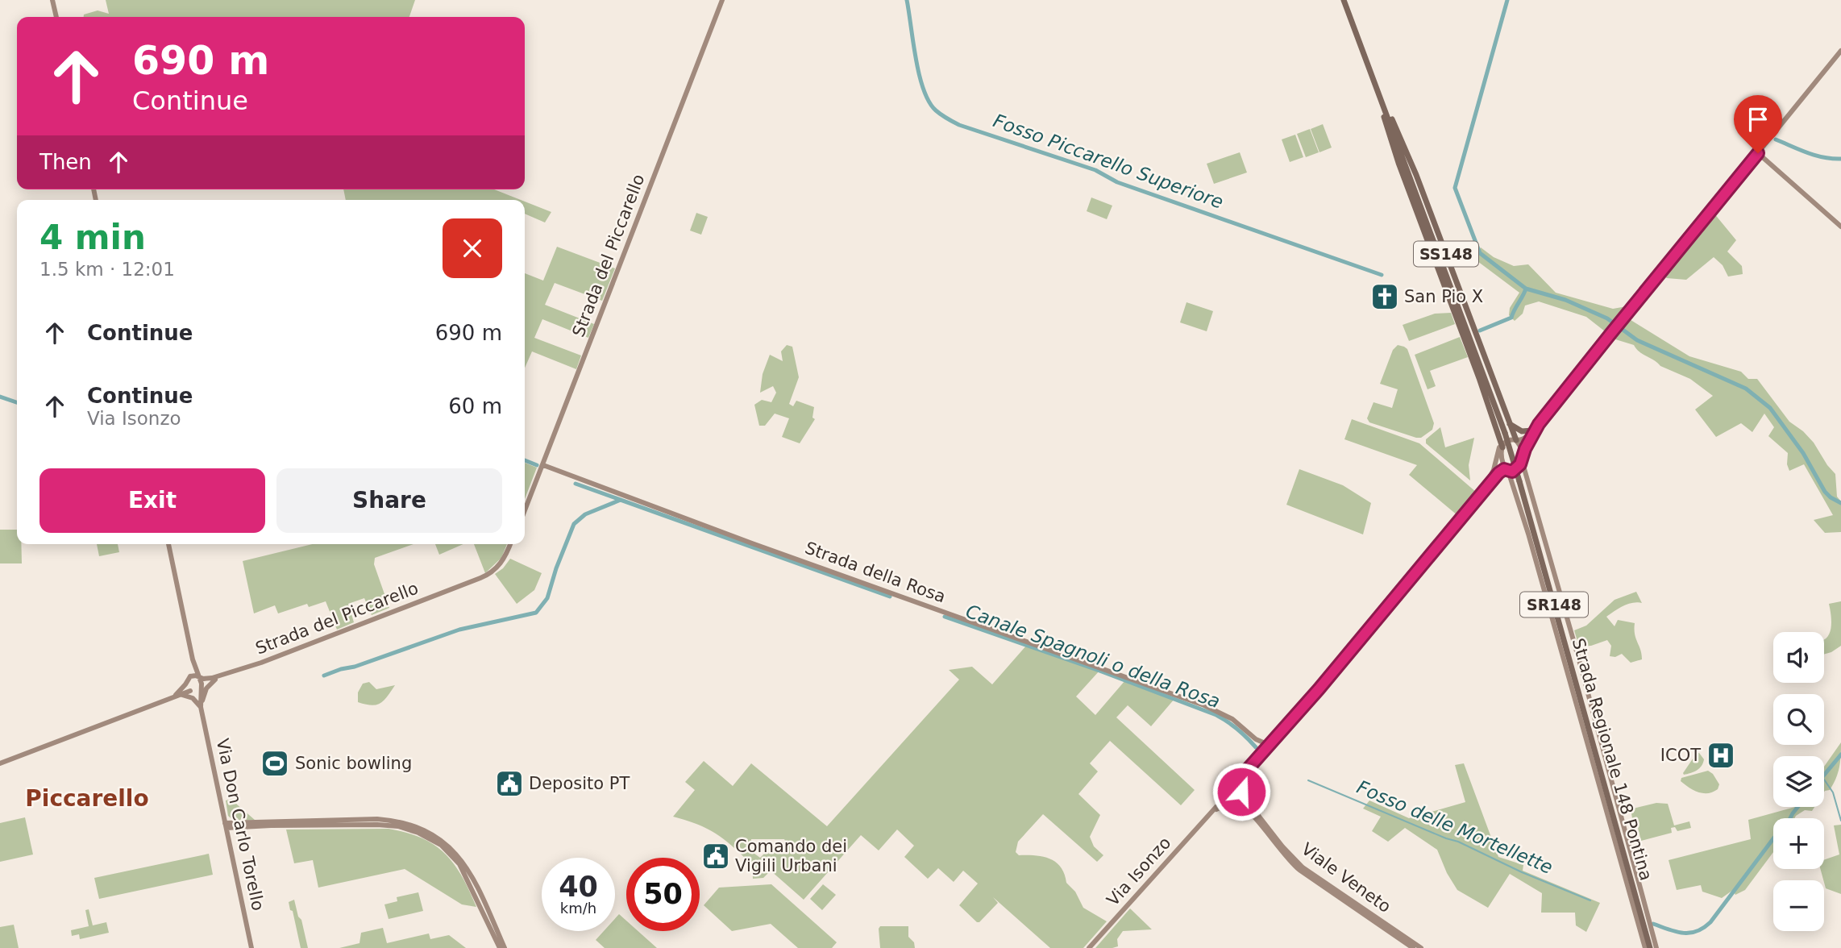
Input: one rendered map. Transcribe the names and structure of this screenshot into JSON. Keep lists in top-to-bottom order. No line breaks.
{"streets":{"main road":["SS148","SR148","Strada Regionale 148 Pontina"],"street":["Strada del Piccarello","Strada della Rosa","Via Don Carlo Torello","Via Isonzo","Viale Veneto"]},"crossings":[["SS148","Strada Regionale 148 Pontina"],["Strada del Piccarello","Strada della Rosa"],["Strada del Piccarello","Via Don Carlo Torello"],["Strada della Rosa","Via Isonzo"],["Via Isonzo","Viale Veneto"]],"districts":["Piccarello"],"water":["Fosso Piccarello Superiore","Canale Spagnoli o della Rosa","Fosso delle Mortellette"],"places":{"church":["San Pio X"],"hospital":["ICOT"],"sports":["Sonic bowling"],"public building":["Deposito PT","Comando dei Vigili Urbani"]},"page":{"turn":["690 m","Continue"],"then":"Then","heading":["4 min","1.5 km · 12:01"],"list":[{"name":"Continue","value":"690 m"},{"name":"Continue","note":"Via Isonzo","value":"60 m"}],"buttons":["Exit","Share"],"map_buttons":["+","−"],"speed":"40 km/h","limit":"50"}}
